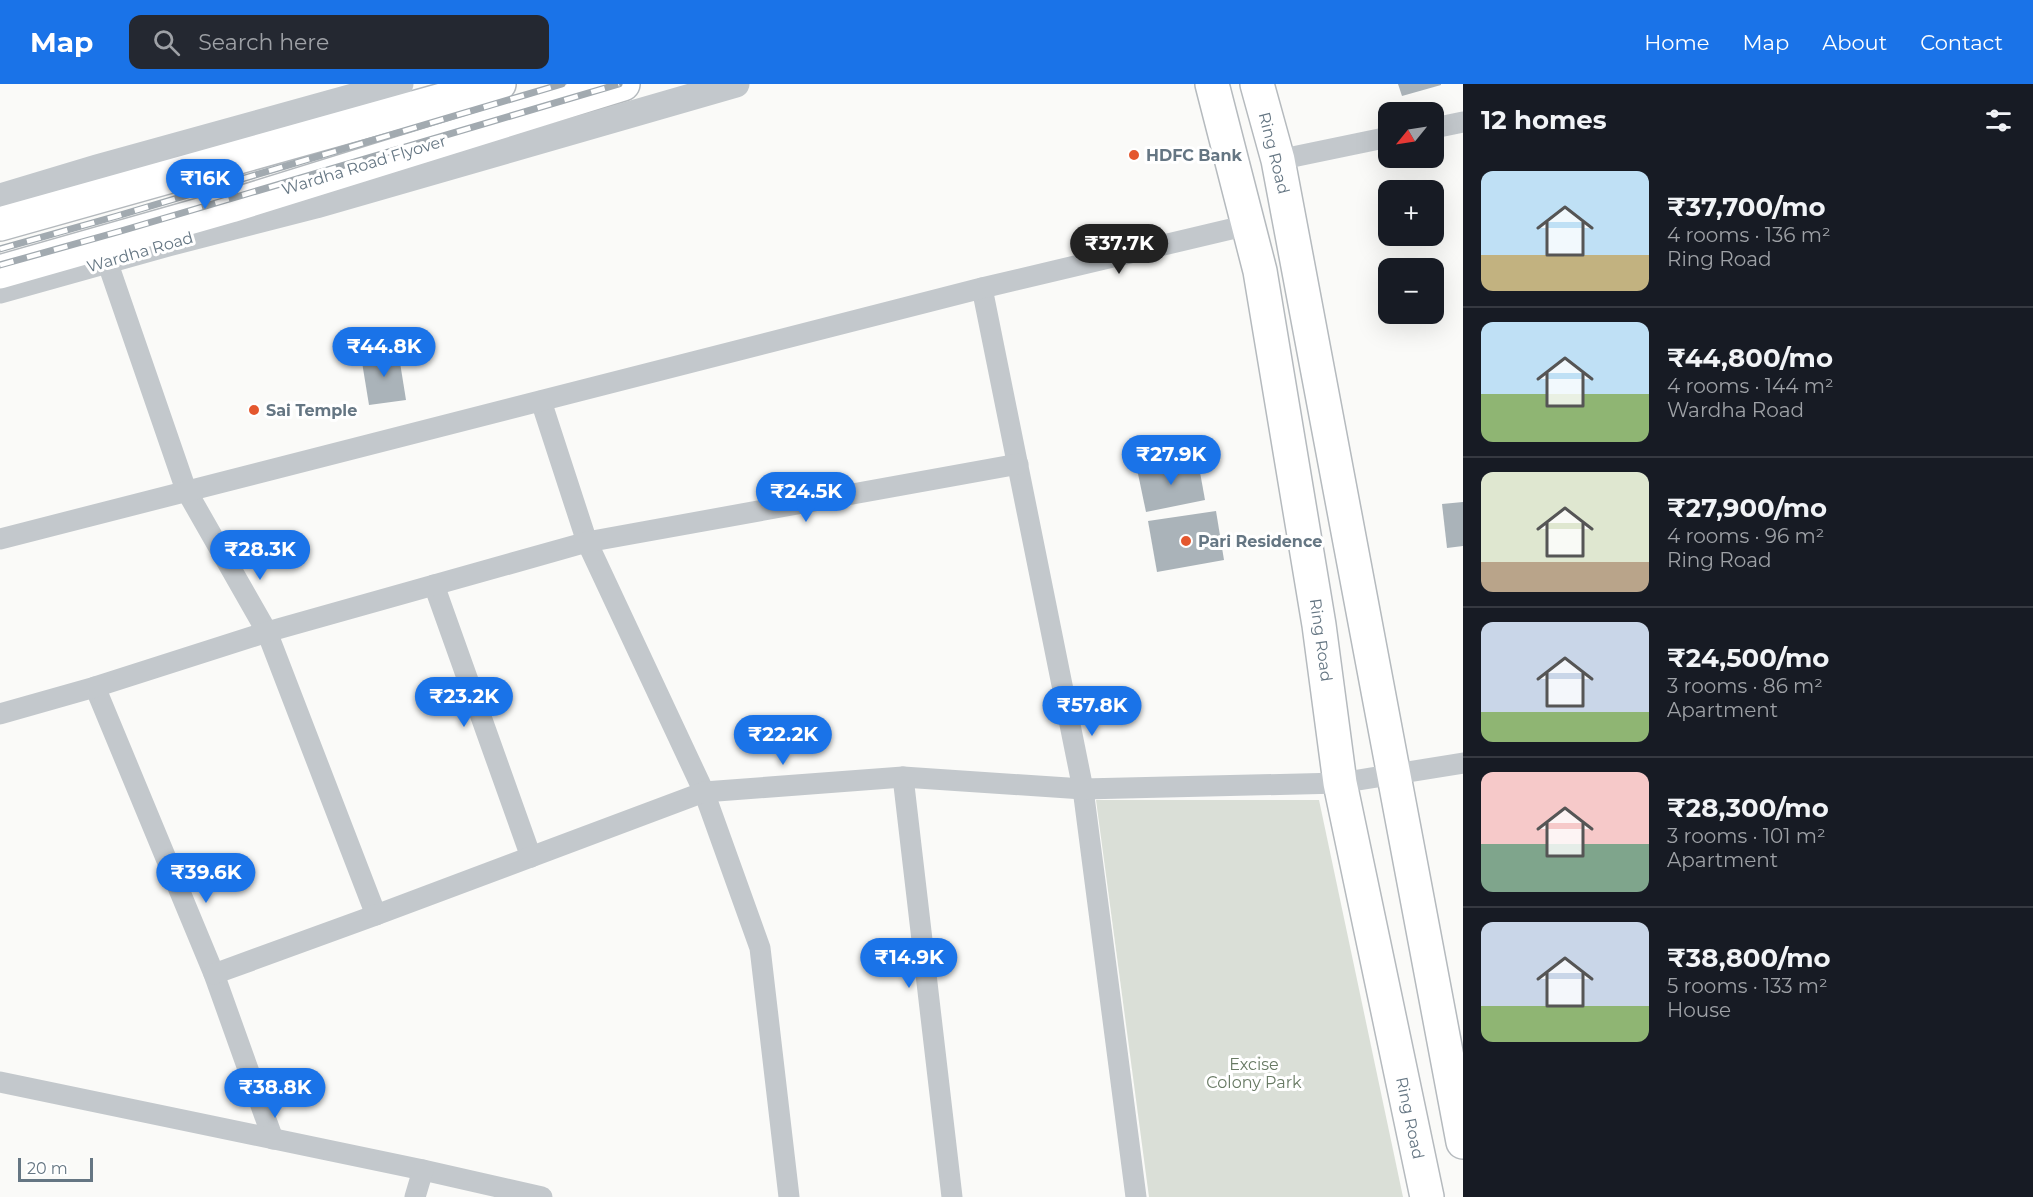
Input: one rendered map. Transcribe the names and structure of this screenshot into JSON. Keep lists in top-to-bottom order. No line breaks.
{"streets":{"main road":["Ring Road","Wardha Road Flyover"],"street":["Wardha Road"]},"parks":["Excise Colony Park"],"places":["HDFC Bank","Sai Temple","Pari Residence"],"scale_bar":"20 m","north":"bottom left","page":{"header":"Map","search":"Search here","nav":["Home","Map","About","Contact"],"heading":"12 homes","map_buttons":["+","−"],"list":[{"name":"₹37,700/mo","note":"4 rooms · 136 m² · Ring Road"},{"name":"₹44,800/mo","note":"4 rooms · 144 m² · Wardha Road"},{"name":"₹27,900/mo","note":"4 rooms · 96 m² · Ring Road"},{"name":"₹24,500/mo","note":"3 rooms · 86 m² · Apartment"},{"name":"₹28,300/mo","note":"3 rooms · 101 m² · Apartment"},{"name":"₹38,800/mo","note":"5 rooms · 133 m² · House"}],"price":["₹16K","₹37.7K","₹44.8K","₹27.9K","₹24.5K","₹28.3K","₹23.2K","₹57.8K","₹22.2K","₹39.6K","₹14.9K","₹38.8K"],"scale":"20 m"}}
